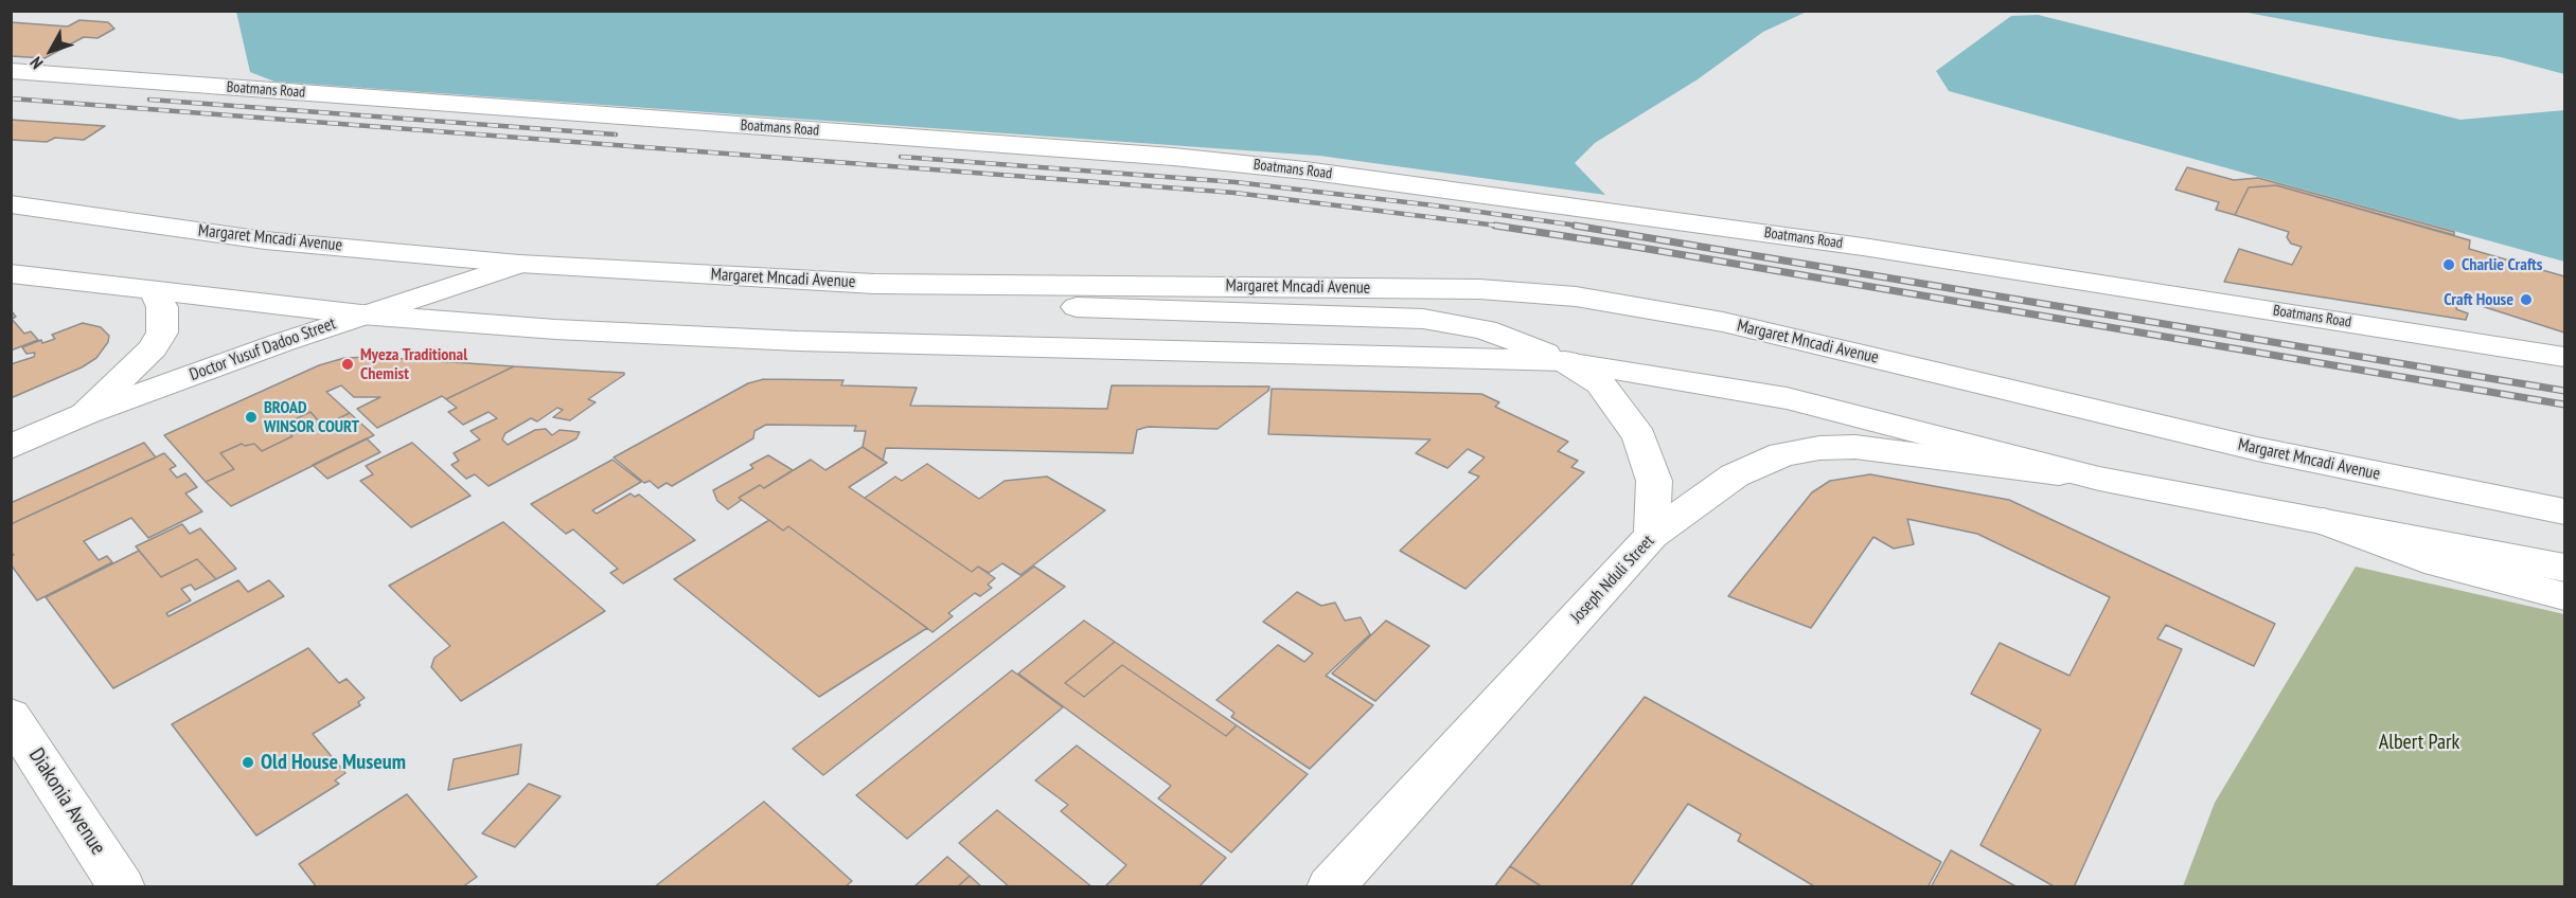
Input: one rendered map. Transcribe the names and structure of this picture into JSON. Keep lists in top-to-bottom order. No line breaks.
{"streets":{"main road":["Boatmans Road","Margaret Mncadi Avenue","Doctor Yusuf Dadoo Street","Joseph Nduli Street","Diakonia Avenue"]},"crossings":[["Margaret Mncadi Avenue","Doctor Yusuf Dadoo Street"]],"parks":["Albert Park"],"places":["Charlie Crafts","Craft House","Myeza Traditional Chemist","BROAD WINSOR COURT","Old House Museum"],"north":"bottom left"}
